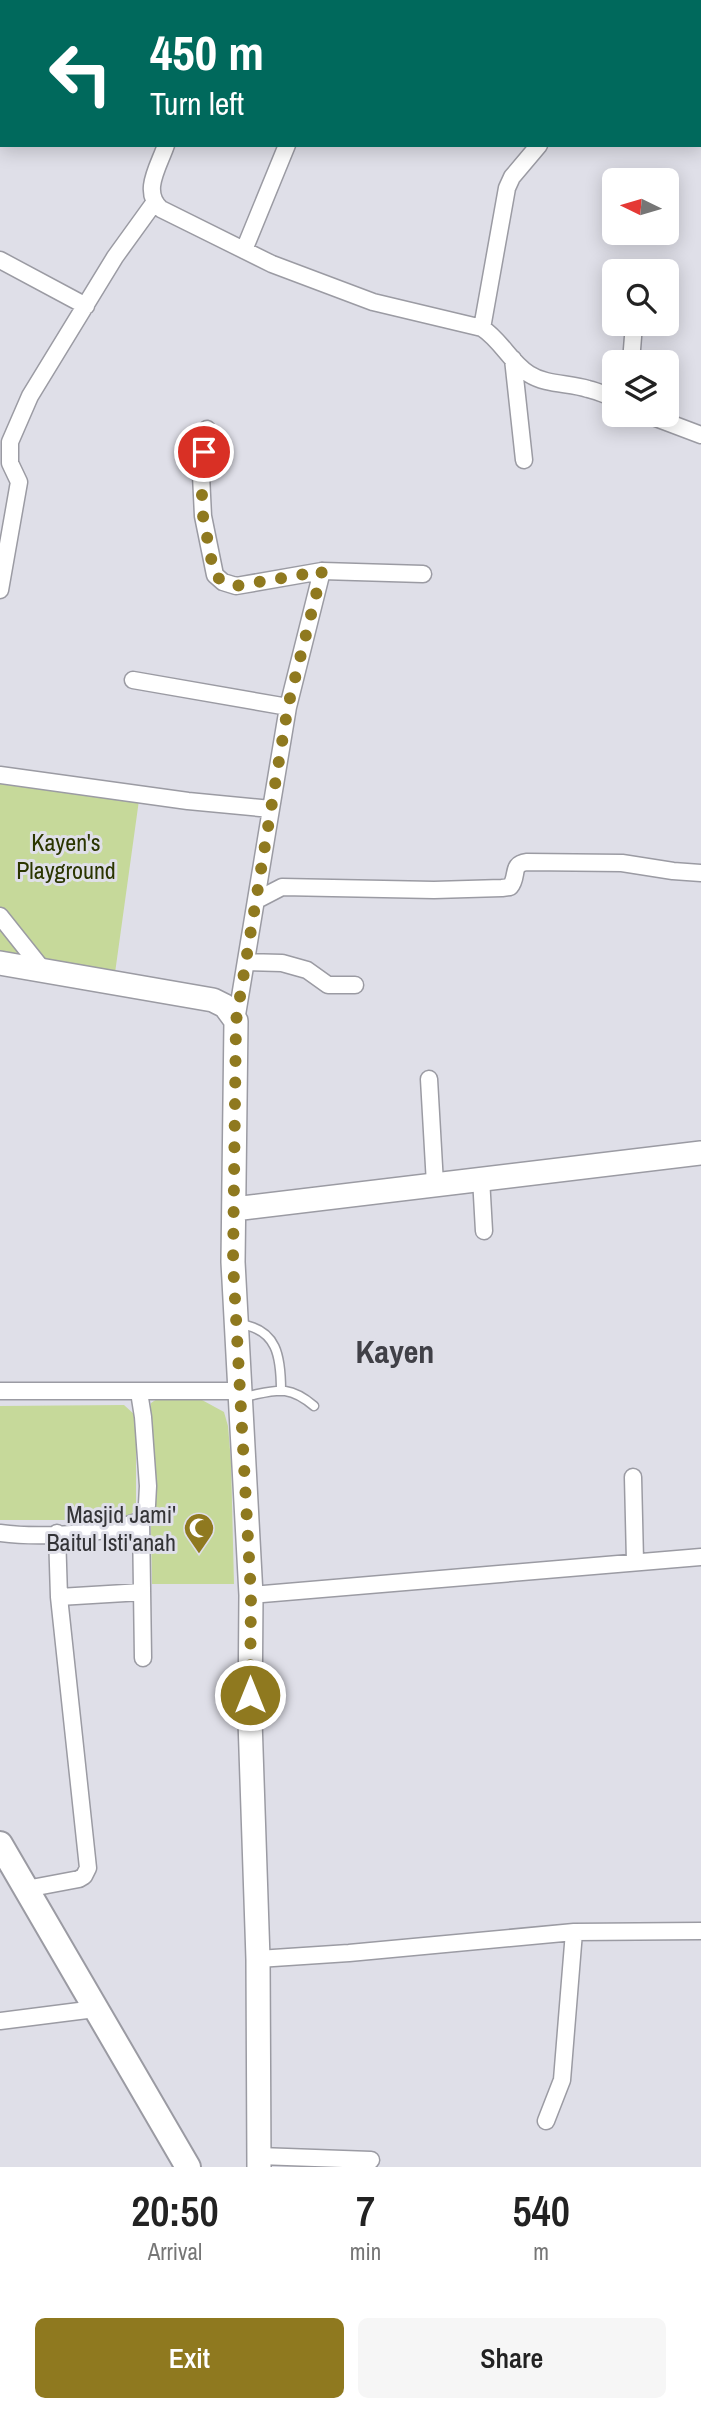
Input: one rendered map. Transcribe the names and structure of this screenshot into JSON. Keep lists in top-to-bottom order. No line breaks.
{"districts":["Kayen"],"parks":["Kayen's Playground"],"places":{"mosque":["Masjid Jami' Baitul Isti'anah"]},"north":"left","page":{"turn":["450 m","Turn left"],"eta":["20:50","Arrival","7","min","540","m"],"buttons":["Exit","Share"]}}
